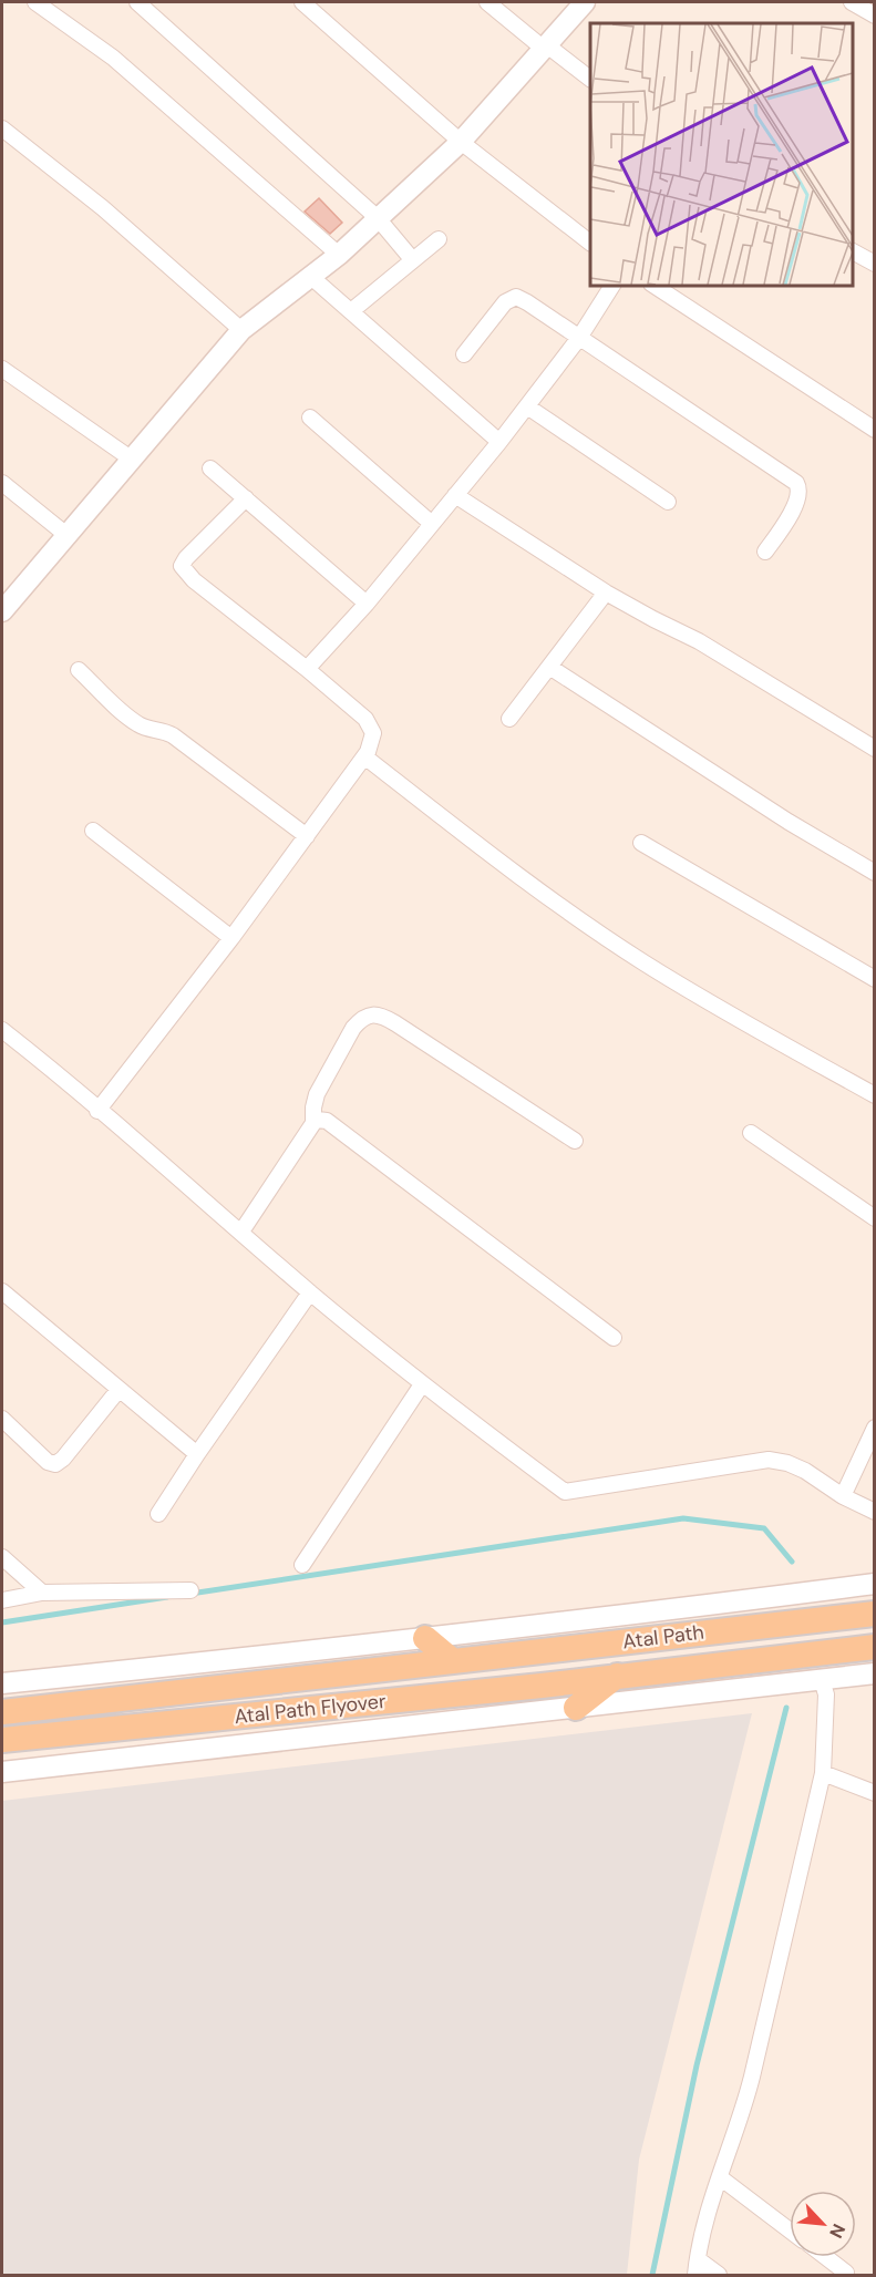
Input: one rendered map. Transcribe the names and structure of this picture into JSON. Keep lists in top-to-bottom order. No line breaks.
{"streets":{"main road":["Atal Path","Atal Path Flyover"]},"crossings":[["Atal Path","Atal Path Flyover"]],"north":"bottom right"}
